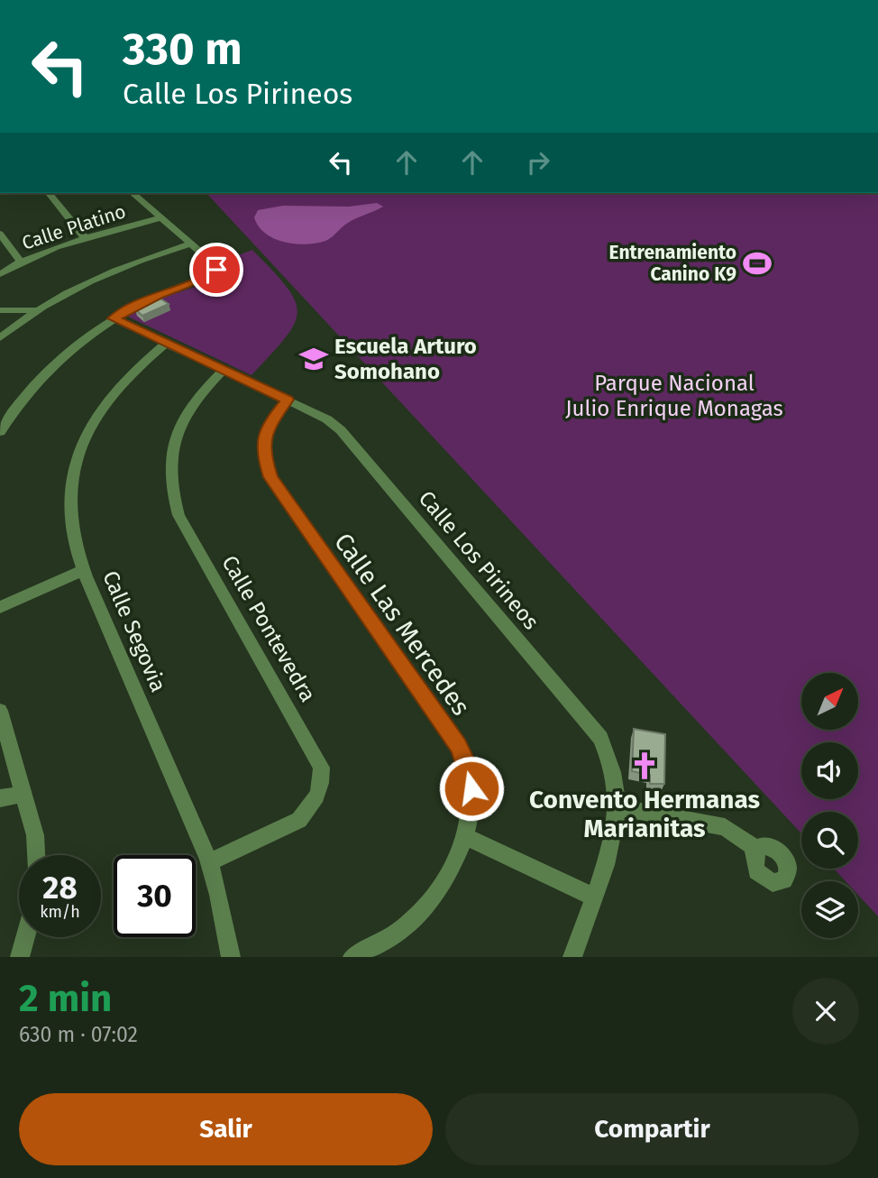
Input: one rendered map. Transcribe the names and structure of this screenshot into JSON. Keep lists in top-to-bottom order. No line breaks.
{"streets":{"street":["Calle Platino","Calle Los Pirineos","Calle Las Mercedes","Calle Pontevedra","Calle Segovia"]},"crossings":[["Calle Los Pirineos","Calle Las Mercedes"],["Calle Los Pirineos","Calle Pontevedra"],["Calle Los Pirineos","Calle Segovia"],["Calle Pontevedra","Calle Segovia"]],"parks":["Parque Nacional Julio Enrique Monagas"],"places":{"sports":["Entrenamiento Canino K9"],"school or university":["Escuela Arturo Somohano"],"church":["Convento Hermanas Marianitas"]},"north":"top right","page":{"turn":["330 m","Calle Los Pirineos"],"speed":"28 km/h","limit":"30","heading":["2 min","630 m · 07:02"],"buttons":["Salir","Compartir"]}}
